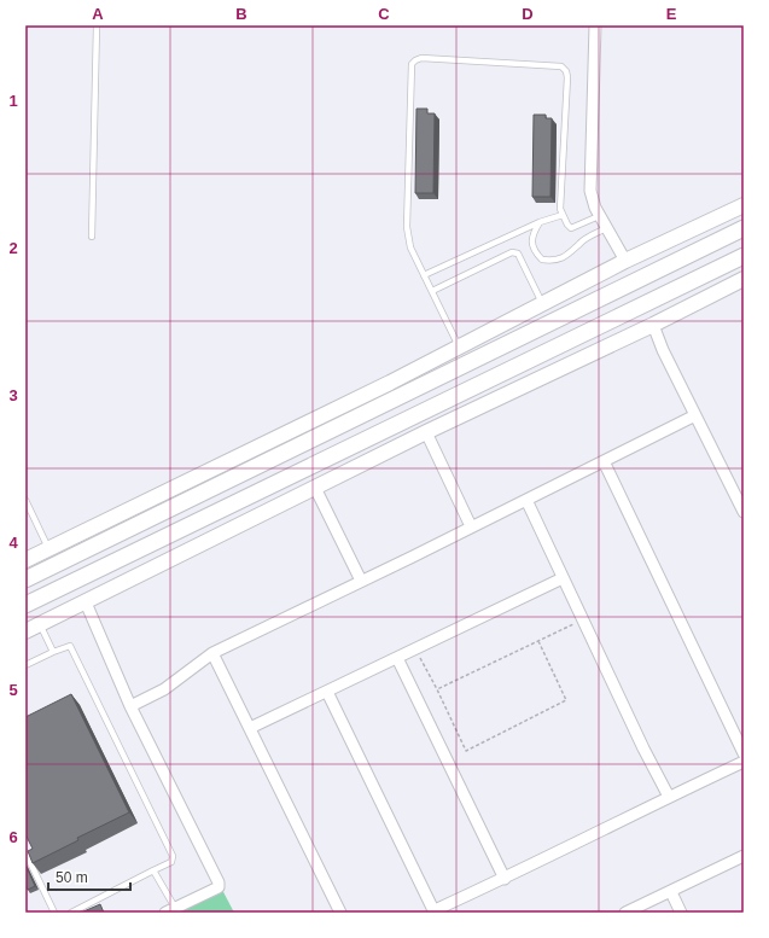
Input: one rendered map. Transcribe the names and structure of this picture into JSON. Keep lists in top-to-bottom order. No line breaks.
{"scale_bar":"50 m","grid":{"columns":["A","B","C","D","E"],"rows":["1","2","3","4","5","6"]}}
